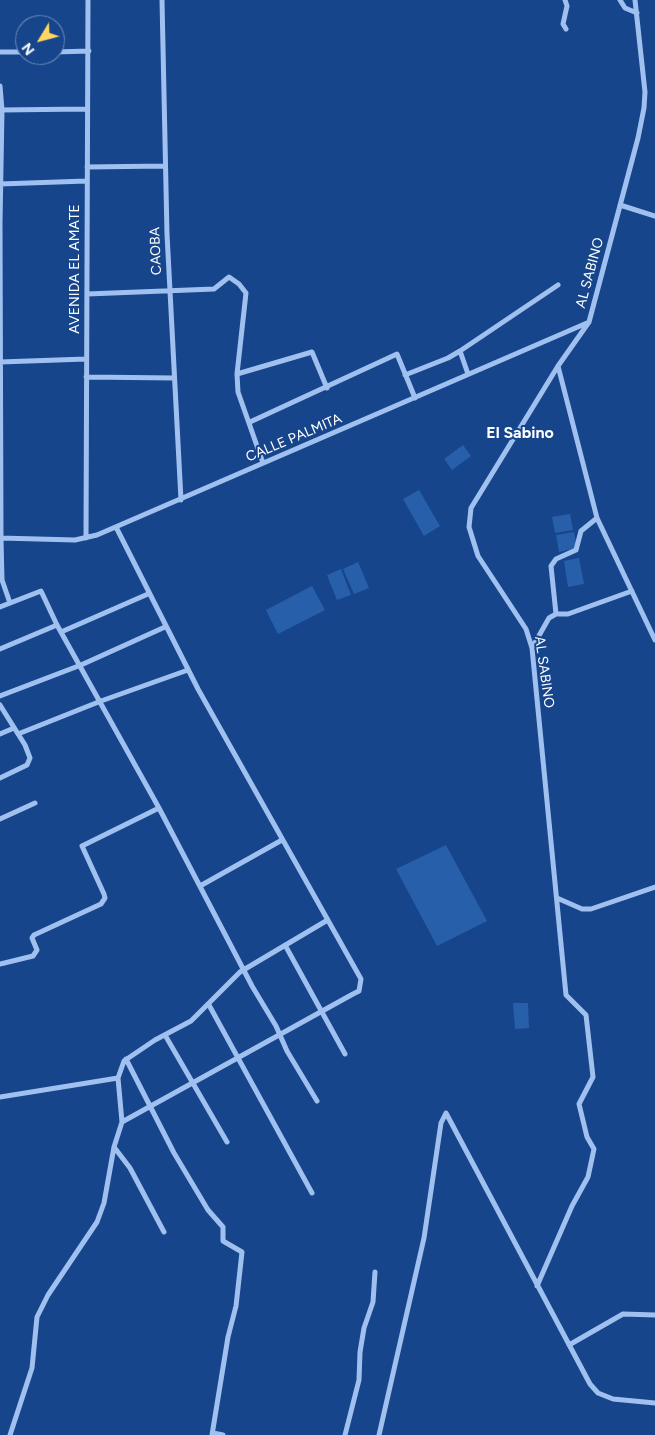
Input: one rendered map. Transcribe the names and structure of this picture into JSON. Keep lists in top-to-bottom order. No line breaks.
{"streets":{"street":["CAOBA","AVENIDA EL AMATE","AL SABINO","CALLE PALMITA"]},"crossings":[["CAOBA","CALLE PALMITA"],["AVENIDA EL AMATE","CALLE PALMITA"],["AL SABINO","CALLE PALMITA"]],"districts":["El Sabino"],"north":"bottom left"}
